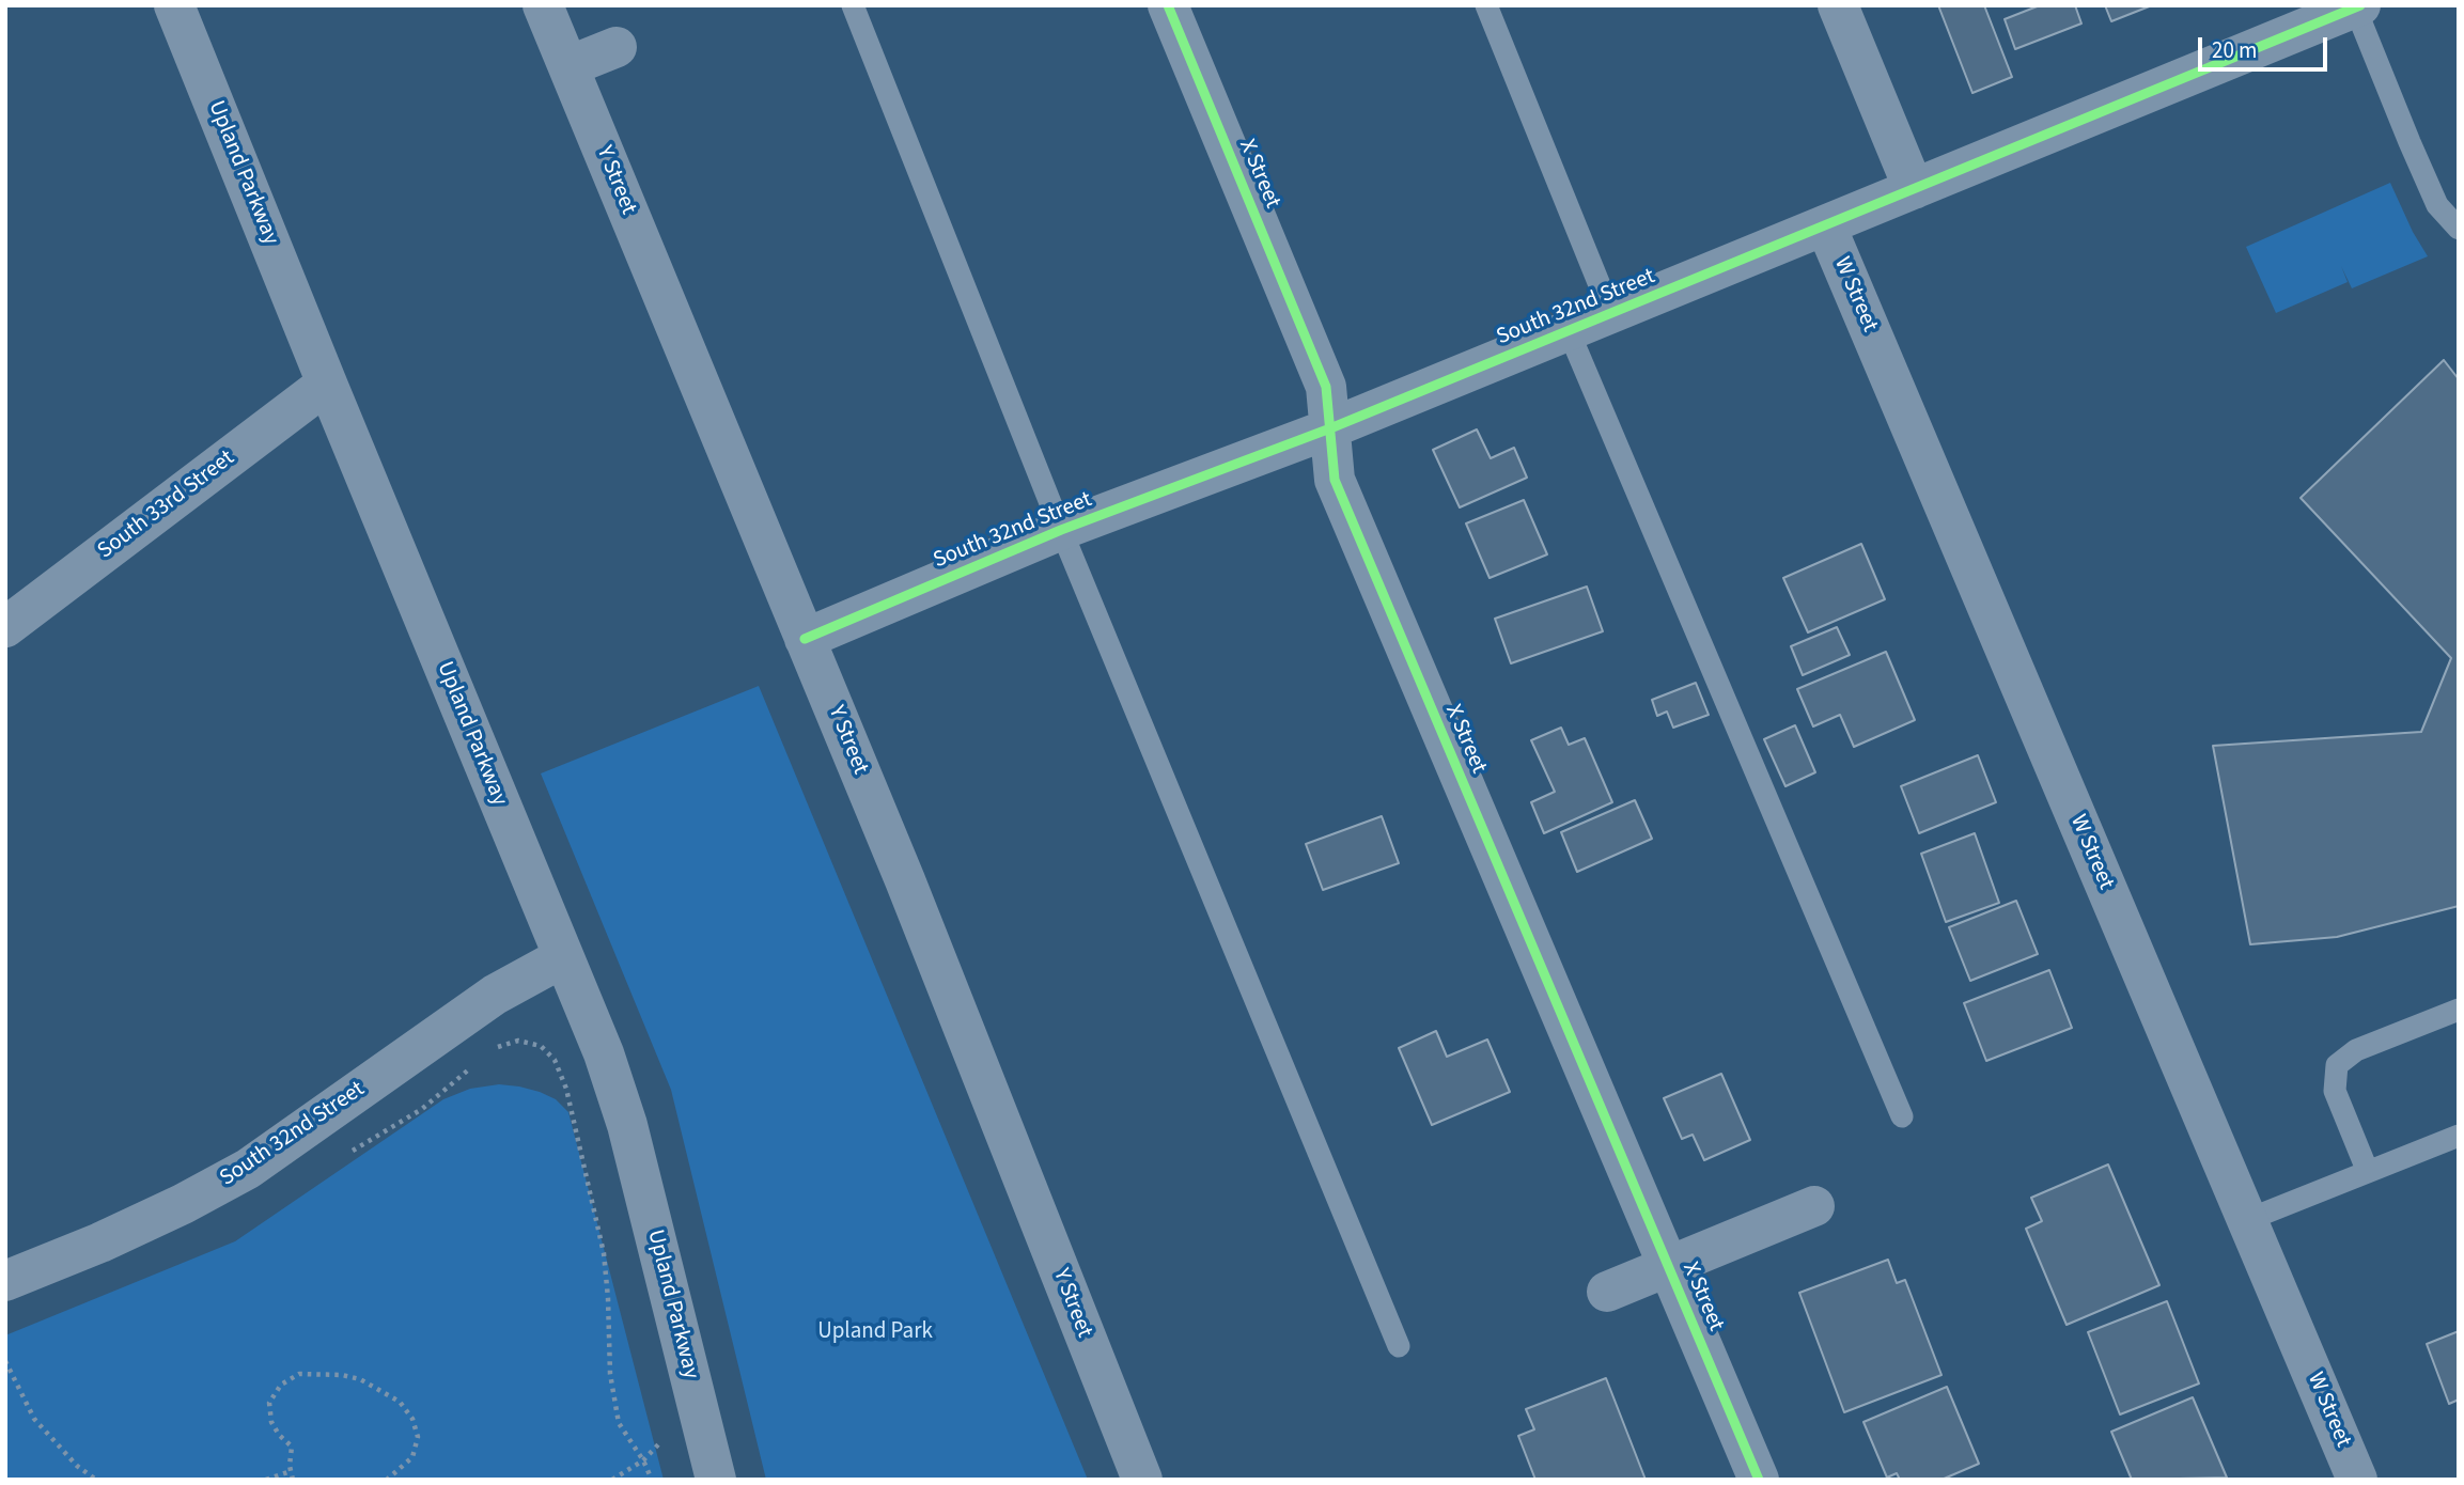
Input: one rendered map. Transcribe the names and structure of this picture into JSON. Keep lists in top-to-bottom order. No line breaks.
{"streets":{"street":["Upland Parkway","X Street","Y Street","W Street","South 32nd Street","South 33rd Street"]},"crossings":[["Upland Parkway","South 32nd Street"],["Upland Parkway","South 33rd Street"],["X Street","South 32nd Street"],["Y Street","South 32nd Street"],["W Street","South 32nd Street"]],"parks":["Upland Park"],"scale_bar":"20 m"}
